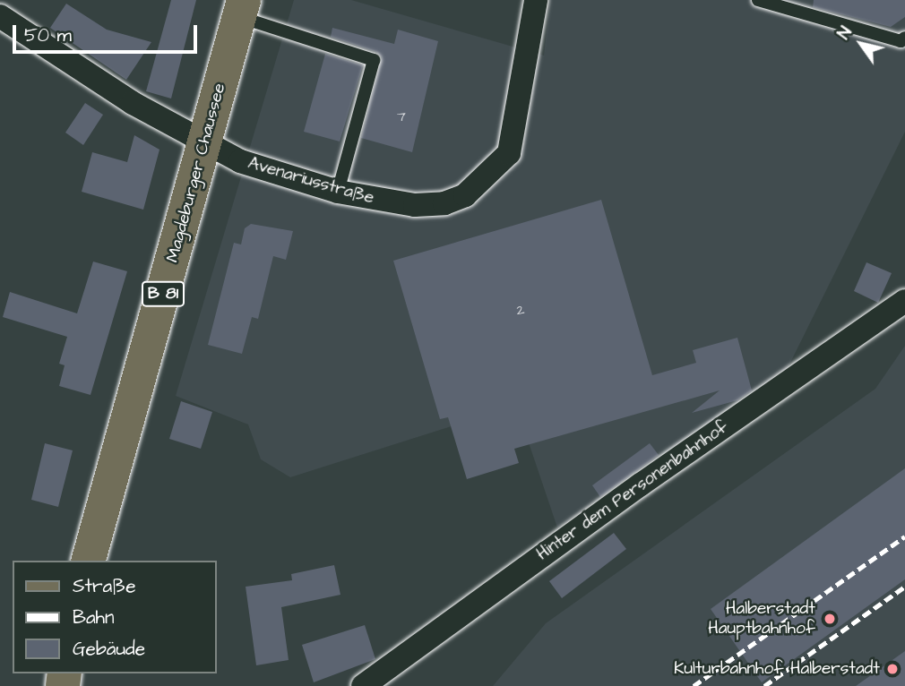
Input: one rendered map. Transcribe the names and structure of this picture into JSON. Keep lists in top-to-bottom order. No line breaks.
{"streets":{"main road":["Magdeburger Chaussee","B 81"],"street":["Avenariusstraße","Hinter dem Personenbahnhof"]},"crossings":[["Magdeburger Chaussee","Avenariusstraße"]],"places":["Halberstadt Hauptbahnhof","Kulturbahnhof Halberstadt"],"house_numbers":["7","2"],"legend":["Straße","Bahn","Gebäude"],"scale_bar":"50 m","north":"top left"}
